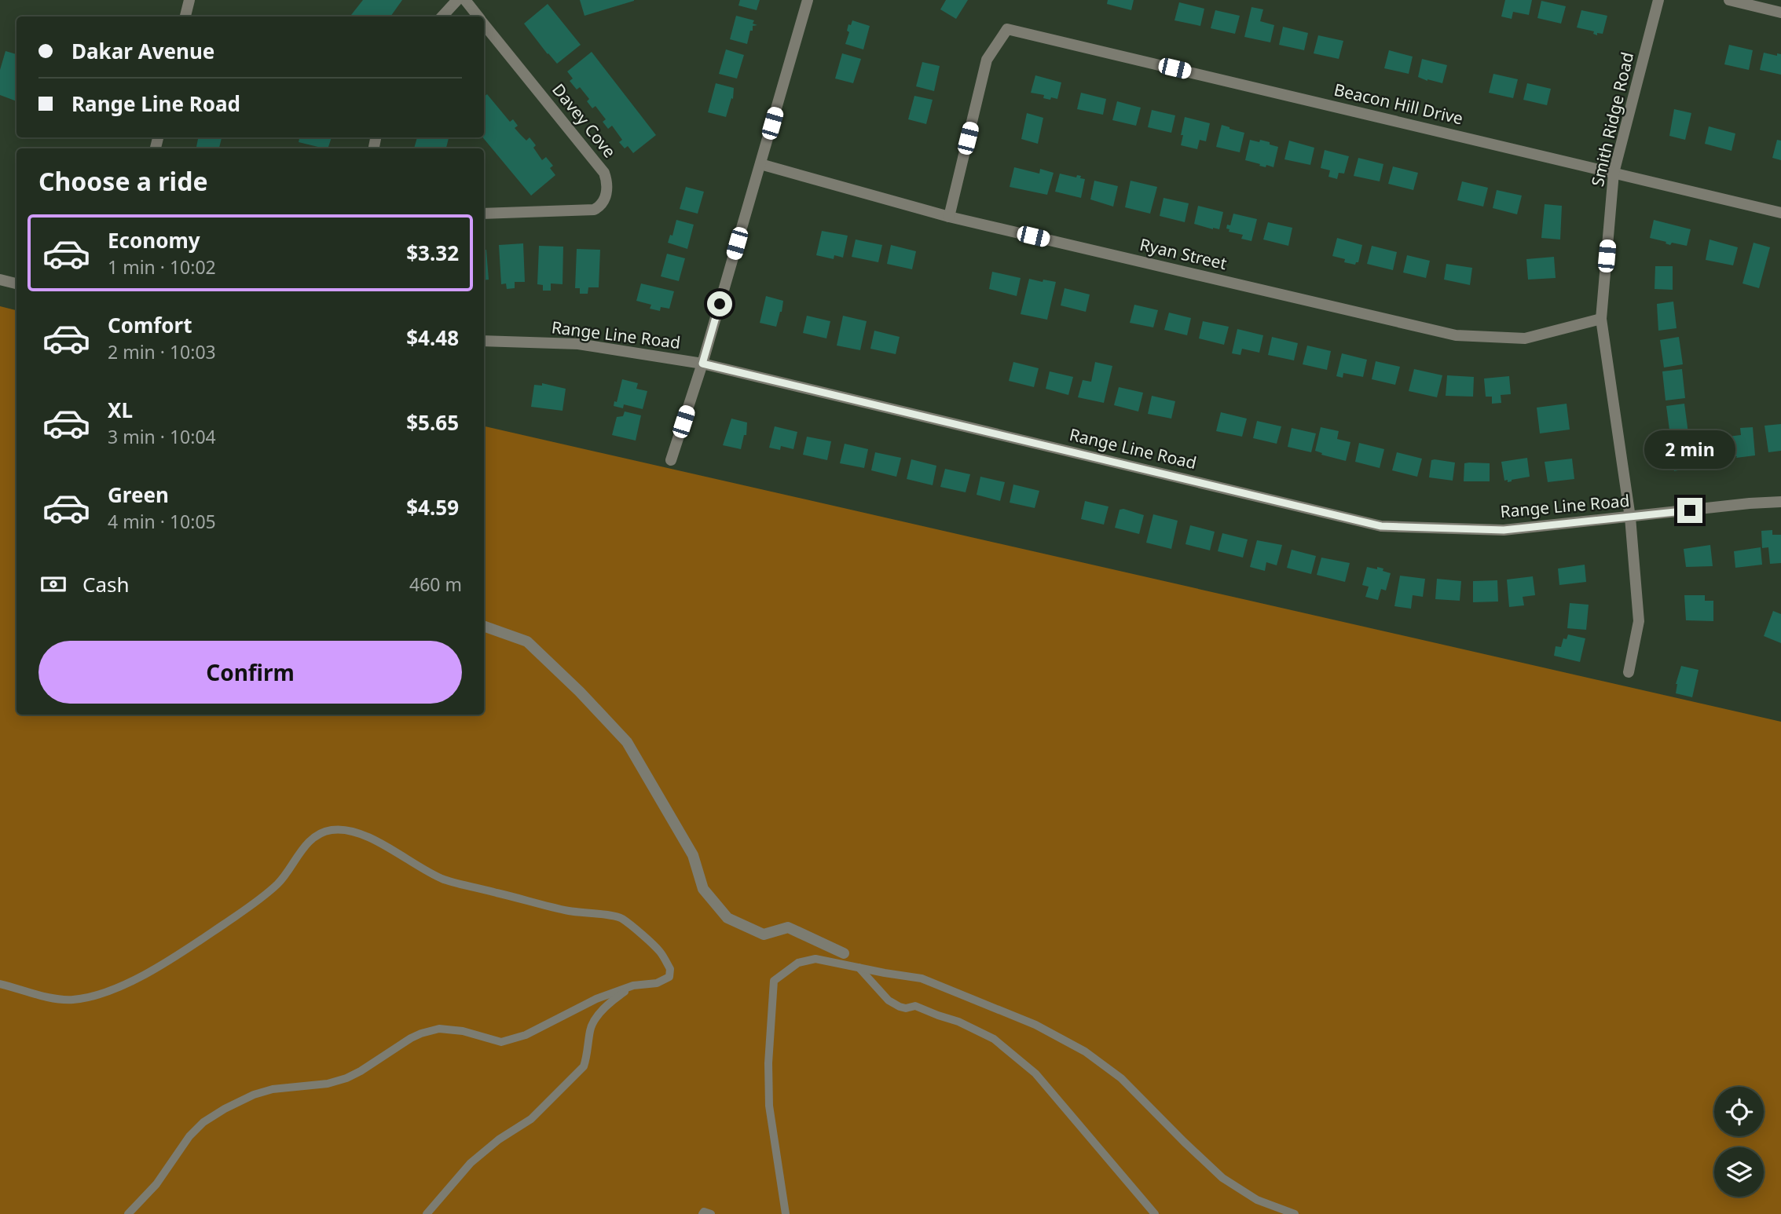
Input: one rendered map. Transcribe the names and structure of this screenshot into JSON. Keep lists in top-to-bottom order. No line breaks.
{"streets":{"street":["Beacon Hill Drive","Smith Ridge Road","Davey Cove","Ryan Street","Range Line Road"]},"crossings":[["Beacon Hill Drive","Smith Ridge Road"],["Beacon Hill Drive","Ryan Street"],["Smith Ridge Road","Ryan Street"],["Smith Ridge Road","Range Line Road"]],"page":{"banner":["Dakar Avenue","Range Line Road"],"heading":"Choose a ride","list":[{"name":"Economy","note":"1 min · 10:02","value":"$3.32"},{"name":"Comfort","note":"2 min · 10:03","value":"$4.48"},{"name":"XL","note":"3 min · 10:04","value":"$5.65"},{"name":"Green","note":"4 min · 10:05","value":"$4.59"}],"bubble":"2 min","pay":["Cash","460 m"],"buttons":"Confirm"}}
